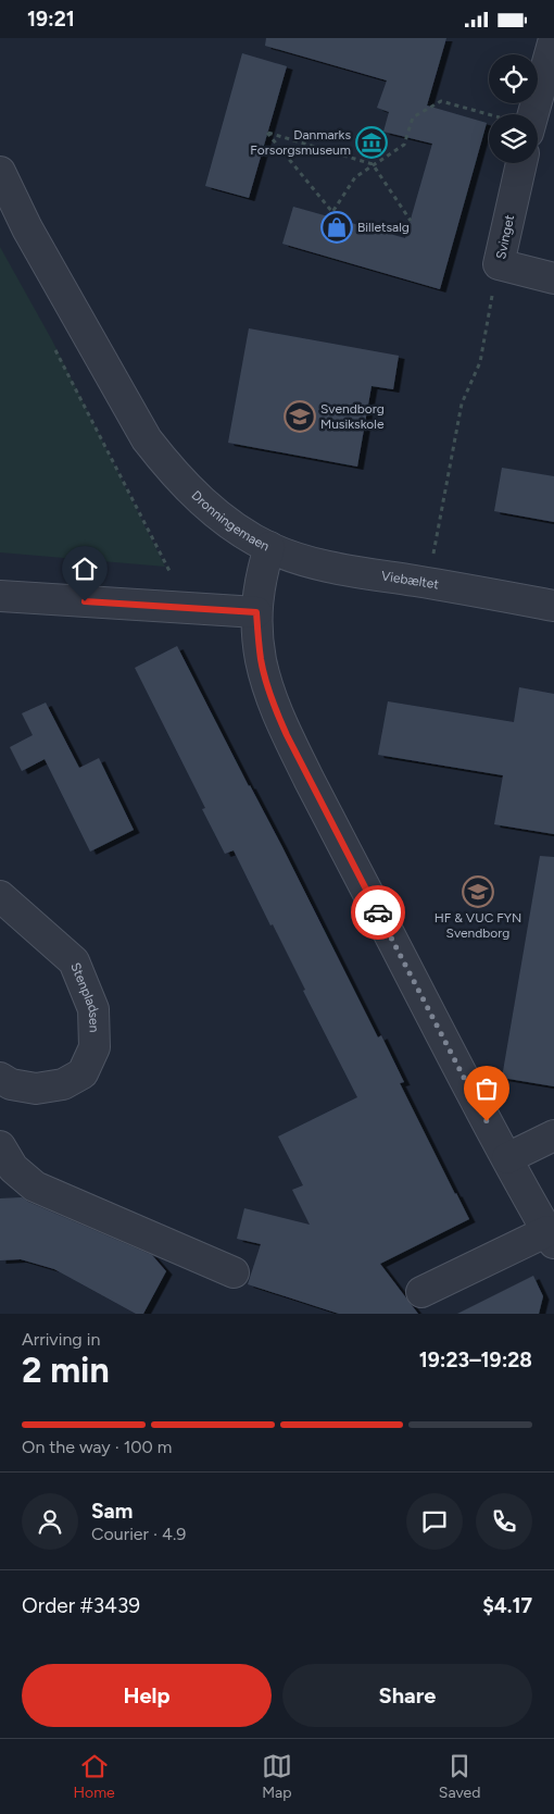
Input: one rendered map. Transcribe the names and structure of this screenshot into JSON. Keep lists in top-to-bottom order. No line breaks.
{"streets":{"street":["Svinget","Dronningemaen","Viebæltet","Stenpladsen"]},"crossings":[["Dronningemaen","Viebæltet"]],"places":{"museum":["Danmarks Forsorgsmuseum"],"shop":["Billetsalg"],"school or university":["Svendborg Musikskole","HF & VUC FYN Svendborg"]},"page":{"status":"19:21","heading":["2 min","Arriving in","19:23–19:28"],"panel":["Sam","Courier · 4.9","Order #3439","$4.17"],"bar":"On the way · 100 m","buttons":["Help","Share"],"tabs":["Home","Map","Saved"]}}
